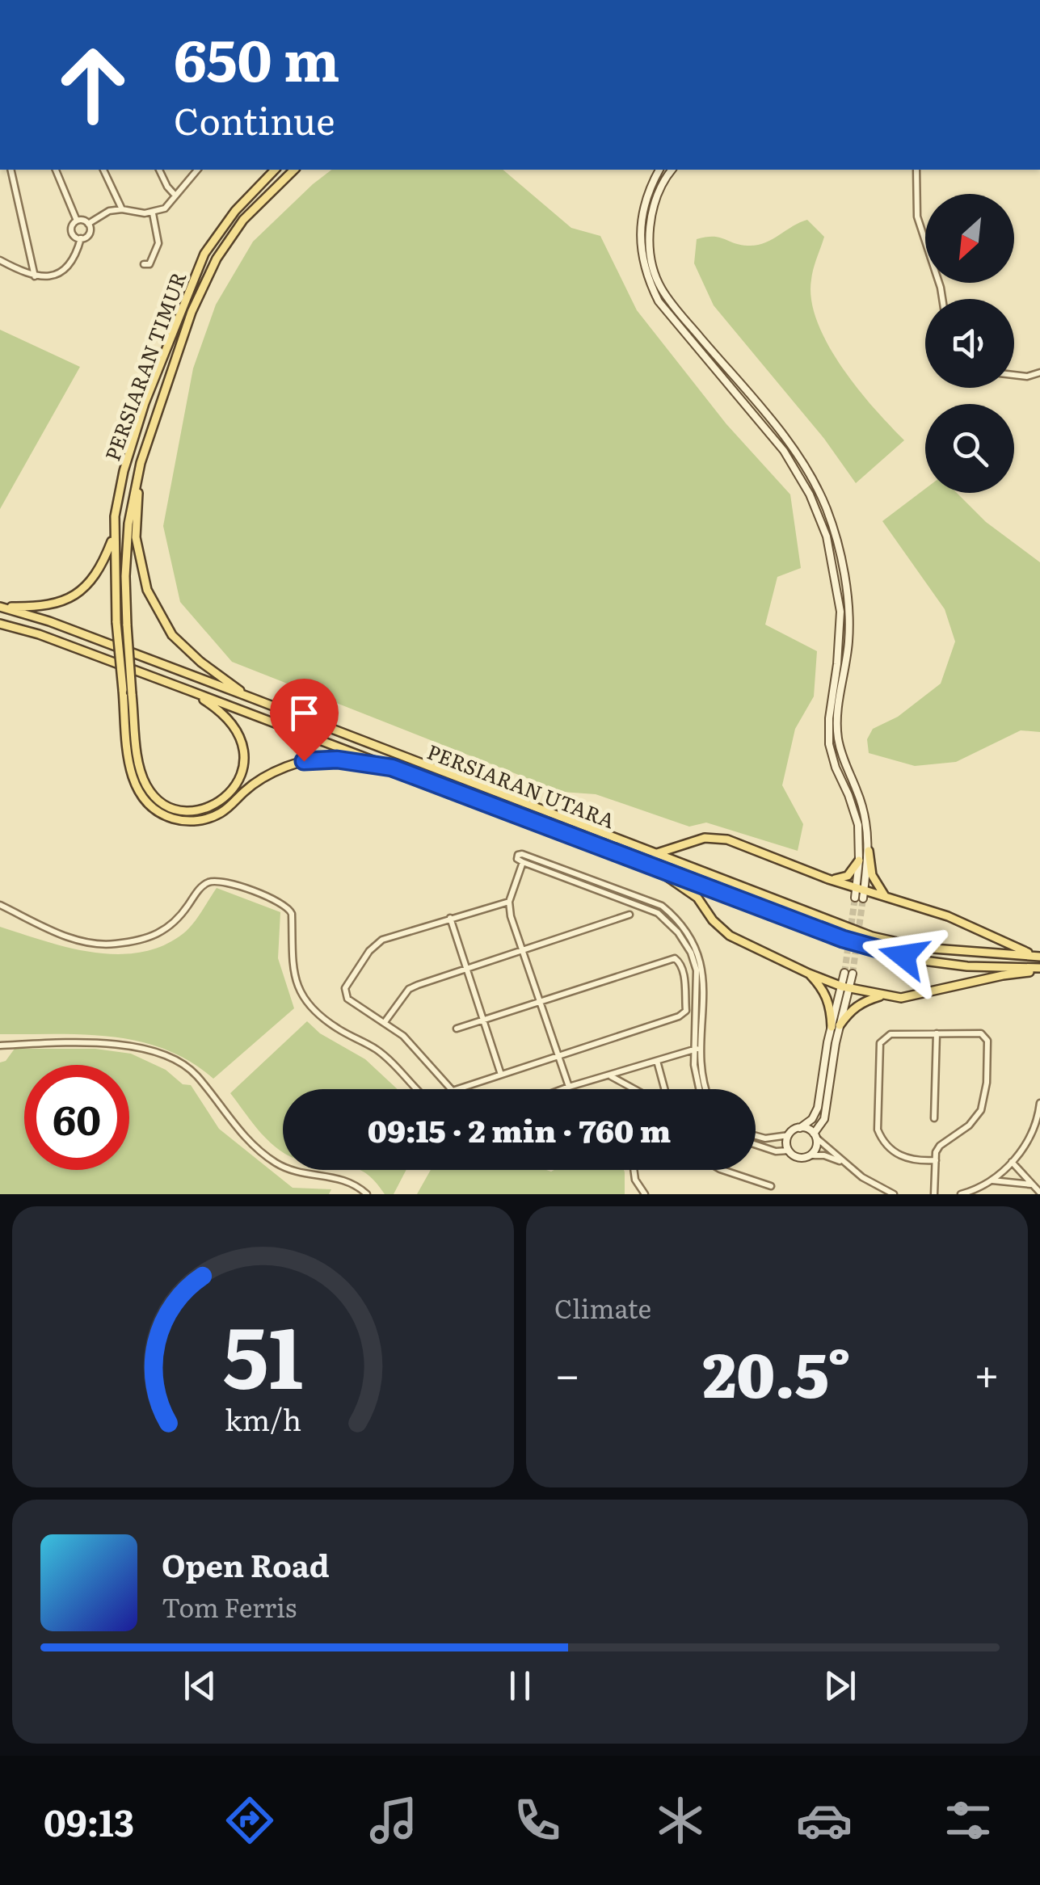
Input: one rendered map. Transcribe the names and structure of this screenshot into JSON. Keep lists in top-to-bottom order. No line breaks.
{"streets":{"main road":["PERSIARAN TIMUR","PERSIARAN UTARA"]},"crossings":[["PERSIARAN TIMUR","PERSIARAN UTARA"]],"north":"bottom left","page":{"turn":["650 m","Continue"],"limit":"60","trip":"09:15 · 2 min · 760 m","tile":"Climate","heat":["−","20.5°","+"],"song":["Open Road","Tom Ferris"],"tabs":"09:13","gauge":["51","km/h"]}}
